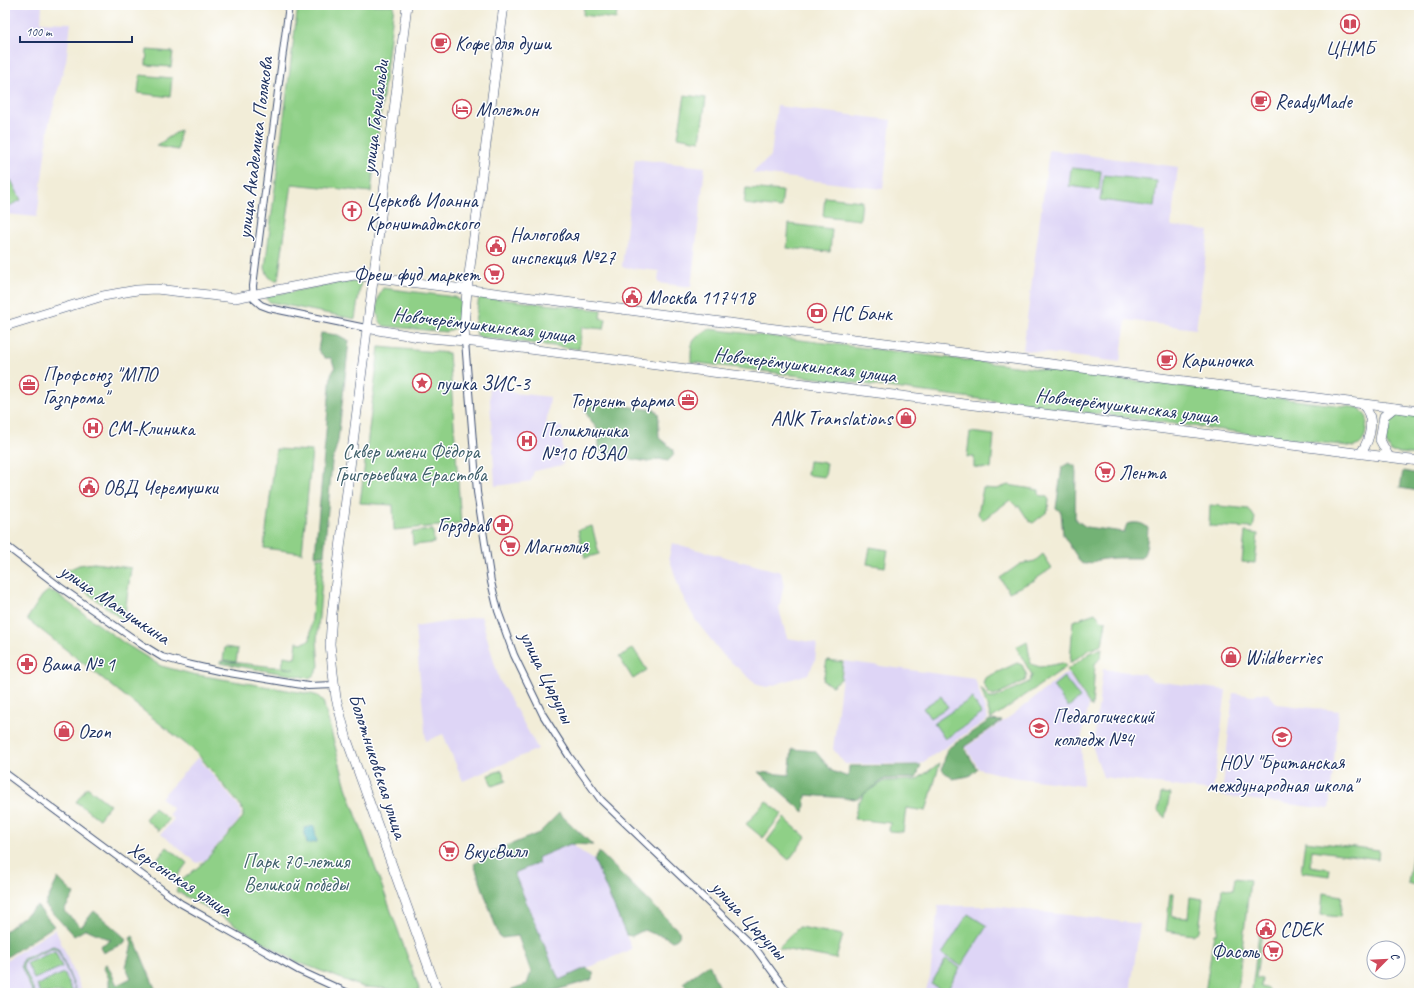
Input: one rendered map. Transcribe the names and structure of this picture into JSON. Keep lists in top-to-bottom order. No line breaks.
{"streets":{"street":["улица Гарибальди","улица Академика Полякова","Новочерёмушкинская улица","улица Матушкина","улица Цюрупы","Болотниковская улица","Херсонская улица"]},"crossings":[["улица Гарибальди","Новочерёмушкинская улица"],["улица Гарибальди","Болотниковская улица"],["улица Академика Полякова","Новочерёмушкинская улица"],["Новочерёмушкинская улица","улица Цюрупы"],["Новочерёмушкинская улица","Болотниковская улица"],["улица Матушкина","Болотниковская улица"]],"parks":["Сквер имени Фёдора Григорьевича Ерастова","Парк 70-летия Великой победы"],"places":{"library":["ЦНМБ"],"cafe":["Кофе для души","ReadyMade","Кариночка"],"hotel":["Молетон"],"church":["Церковь Иоанна Кронштадтского"],"public building":["Налоговая инспекция №27","Москва 117418","ОВД Черемушки","CDEK"],"supermarket":["Фреш фуд маркет","Лента","Магнолия","ВкусВилл","Фасоль"],"bank":["НС Банк"],"place":["пушка ЗИС-3"],"office":["Профсоюз \"МПО Газпрома\"","Торрент фарма"],"shop":["ANK Translations","Wildberries","Ozon"],"hospital":["СМ-Клиника","Поликлиника №10 ЮЗАО"],"pharmacy":["Горздрав","Ваша № 1"],"school or university":["Педагогический колледж №4","НОУ \"Британская международная школа\""]},"scale_bar":"100 m","north":"top right"}
